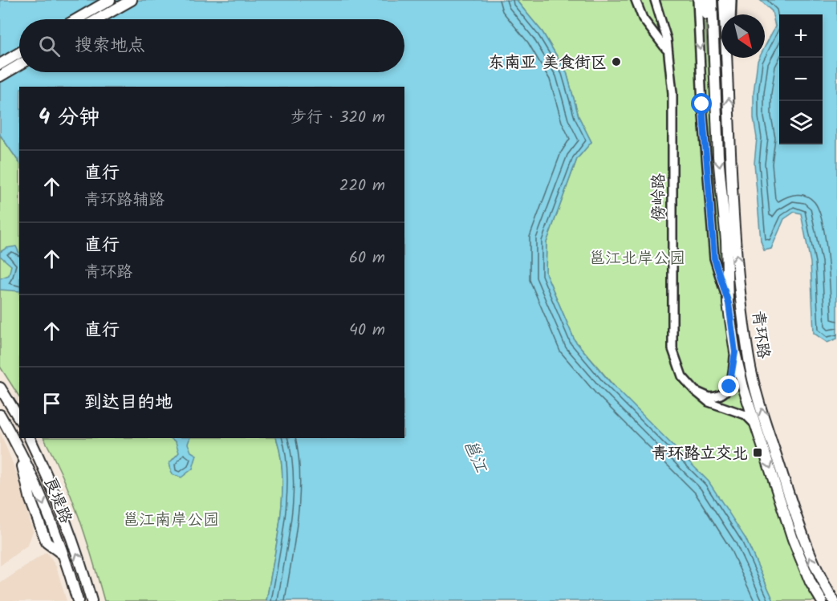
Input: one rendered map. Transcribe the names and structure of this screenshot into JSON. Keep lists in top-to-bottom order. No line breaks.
{"streets":{"main road":["青环路","良堤路"],"street":["傍岭路"]},"crossings":[["傍岭路","青环路"]],"water":["邕江"],"parks":["邕江北岸公园","邕江南岸公园"],"places":{"other":["东南亚 美食街区"],"transit":["青环路立交北"]},"north":"bottom right","page":{"map_buttons":["+","−"],"search":"搜索地点","heading":["4 分钟","步行 · 320 m"],"list":[["直行","青环路辅路","220 m"],["直行","青环路","60 m"],["直行","40 m"],"到达目的地"]}}
